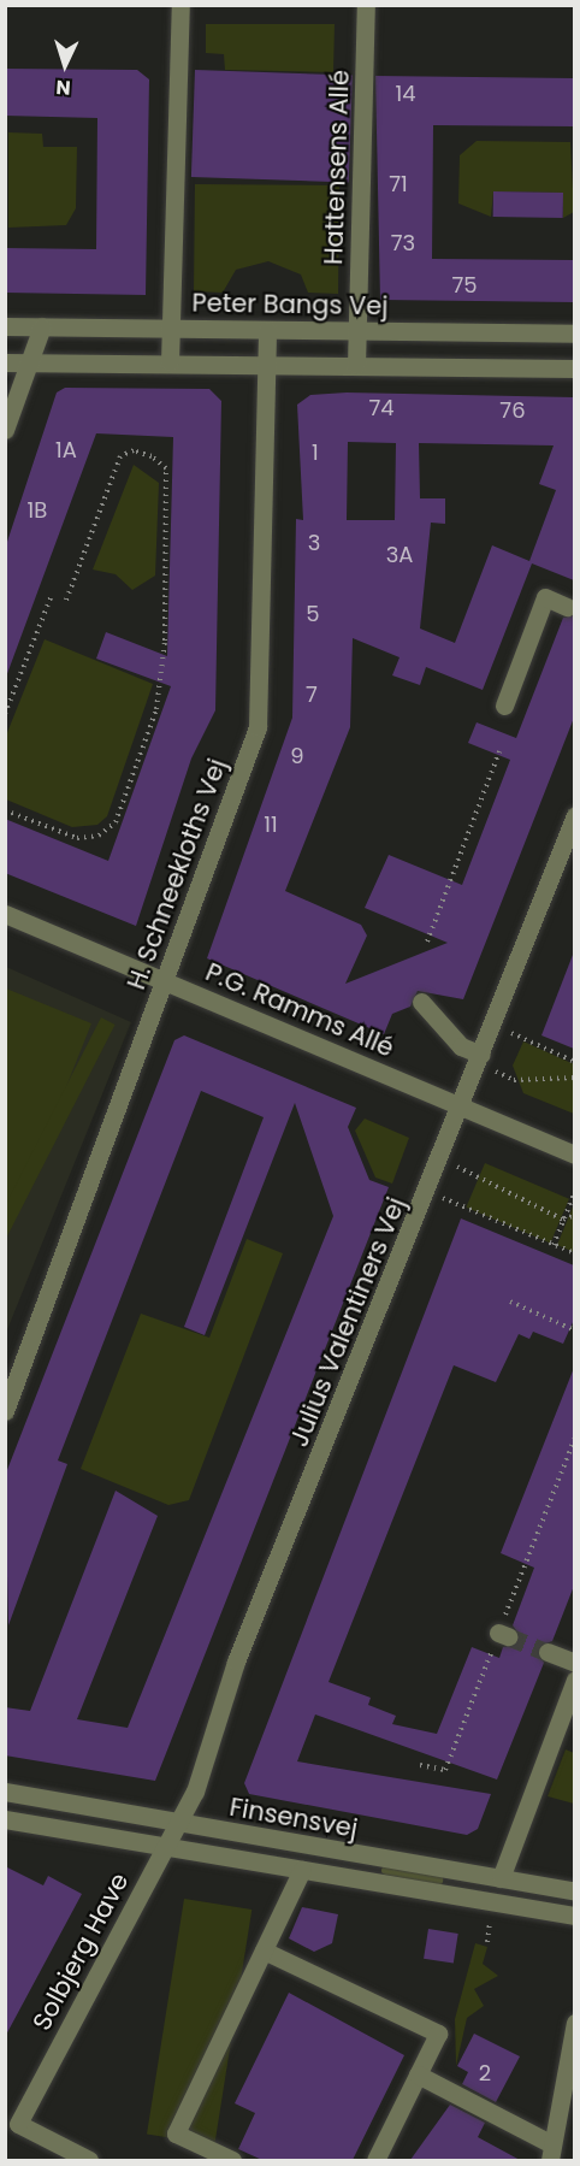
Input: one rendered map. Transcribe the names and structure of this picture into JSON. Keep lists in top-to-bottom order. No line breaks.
{"streets":{"street":["Hattensens Allé","Peter Bangs Vej","H. Schneekloths Vej","P.G. Ramms Allé","Julius Valentiners Vej","Finsensvej","Solbjerg Have"]},"crossings":[["Hattensens Allé","Peter Bangs Vej"],["Peter Bangs Vej","H. Schneekloths Vej"],["H. Schneekloths Vej","P.G. Ramms Allé"],["P.G. Ramms Allé","Julius Valentiners Vej"],["Julius Valentiners Vej","Finsensvej"],["Julius Valentiners Vej","Solbjerg Have"],["Finsensvej","Solbjerg Have"]],"house_numbers":["14","71","73","75","74","76","1A","1","1B","3","3A","5","7","9","11","2"],"north":"bottom"}
